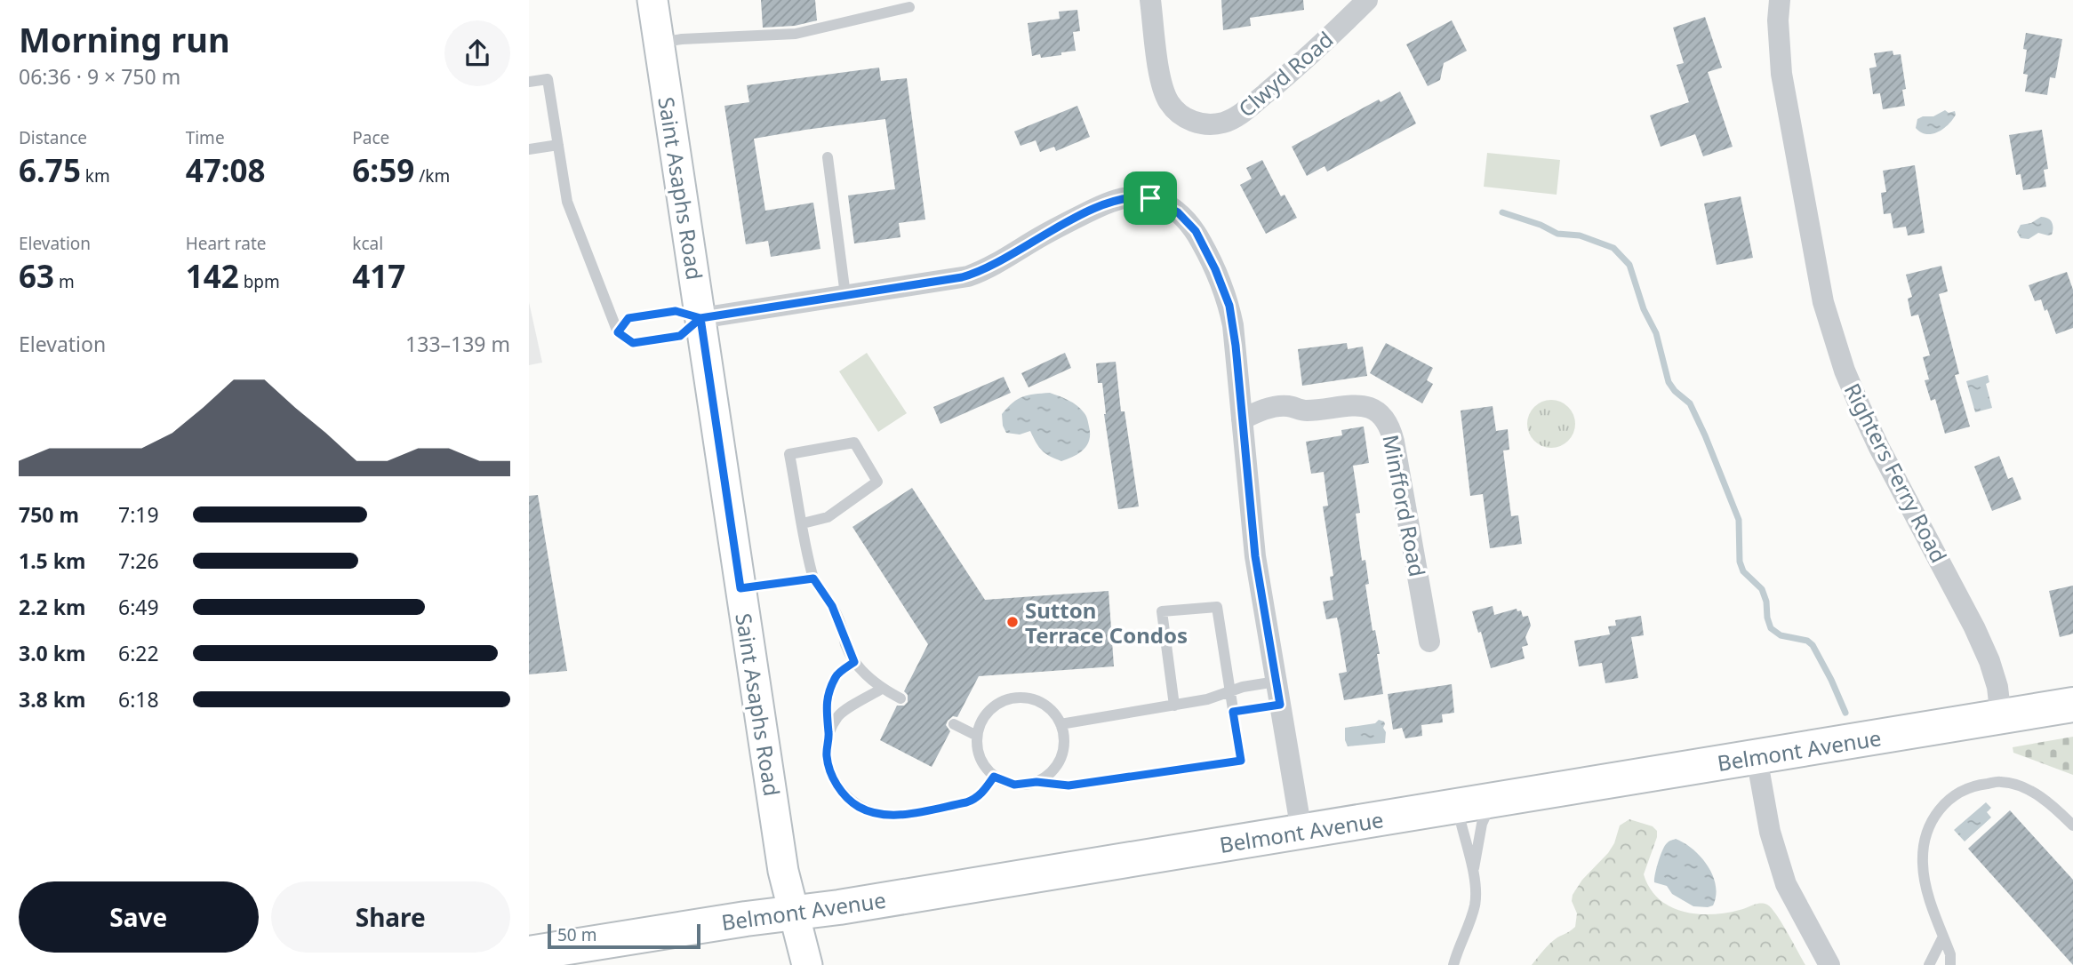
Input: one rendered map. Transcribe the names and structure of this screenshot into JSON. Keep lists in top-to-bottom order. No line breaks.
{"streets":{"main road":["Belmont Avenue"],"street":["Clwyd Road","Saint Asaphs Road","Righters Ferry Road","Minfford Road"]},"crossings":[["Saint Asaphs Road","Belmont Avenue"],["Righters Ferry Road","Belmont Avenue"]],"places":["Sutton Terrace Condos"],"scale_bar":"50 m","page":{"heading":["Morning run","06:36 · 9 × 750 m"],"stats":[["Distance","6.75 km"],["Time","47:08"],["Pace","6:59 /km"],["Elevation","63 m"],["Heart rate","142 bpm"],["kcal","417"]],"chart":["Elevation","133–139 m"],"list":[{"name":"750 m","note":"7:19"},{"name":"1.5 km","note":"7:26"},{"name":"2.2 km","note":"6:49"},{"name":"3.0 km","note":"6:22"},{"name":"3.8 km","note":"6:18"}],"buttons":["Save","Share"],"scale":"50 m"}}
